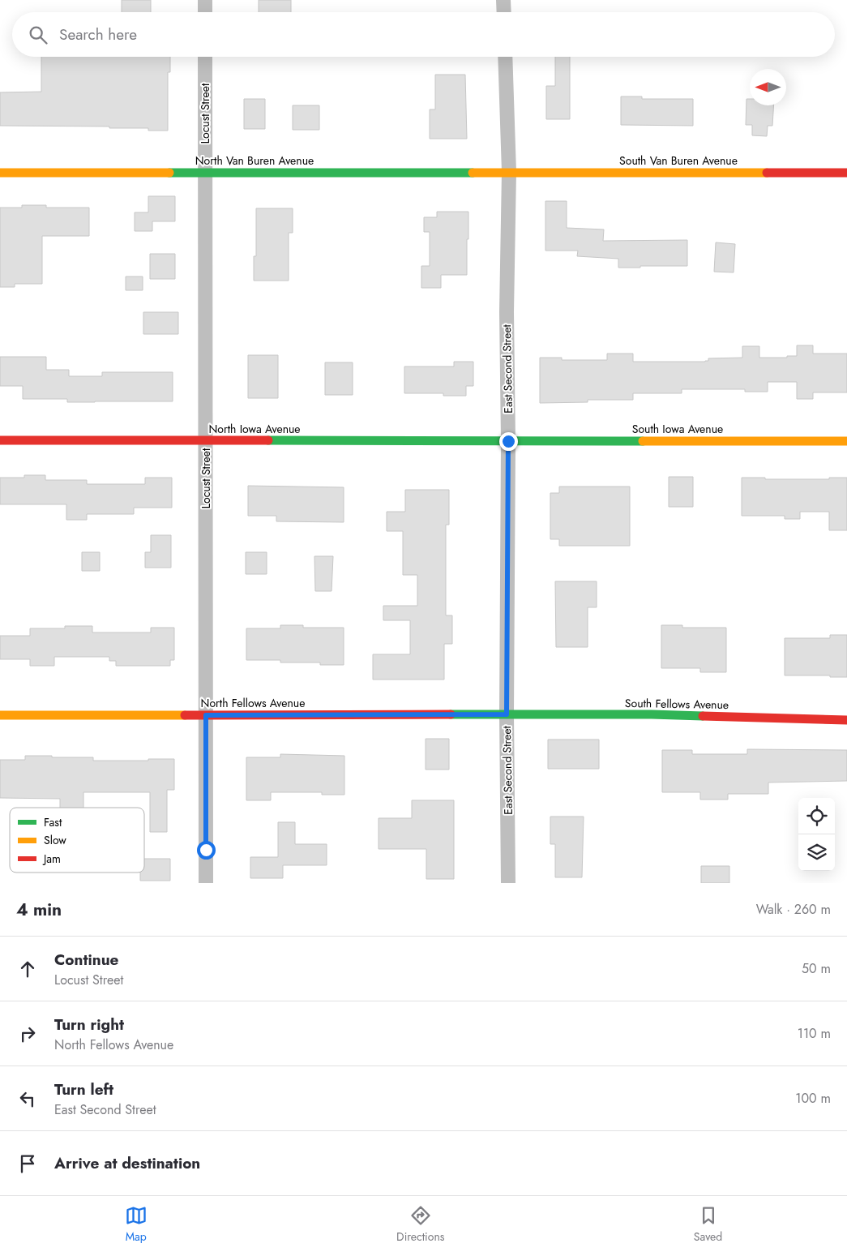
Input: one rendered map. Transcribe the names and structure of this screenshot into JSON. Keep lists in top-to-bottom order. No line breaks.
{"streets":{"street":["Locust Street","North Van Buren Avenue","South Van Buren Avenue","East Second Street","North Iowa Avenue","South Iowa Avenue","North Fellows Avenue","South Fellows Avenue"]},"crossings":[["Locust Street","North Van Buren Avenue"],["Locust Street","North Iowa Avenue"],["Locust Street","North Fellows Avenue"],["North Van Buren Avenue","South Van Buren Avenue"],["North Van Buren Avenue","East Second Street"],["South Van Buren Avenue","East Second Street"],["East Second Street","North Iowa Avenue"],["East Second Street","South Iowa Avenue"],["East Second Street","North Fellows Avenue"],["East Second Street","South Fellows Avenue"],["North Iowa Avenue","South Iowa Avenue"],["North Fellows Avenue","South Fellows Avenue"]],"legend":["Fast","Slow","Jam"],"north":"left","page":{"search":"Search here","heading":["4 min","Walk · 260 m"],"list":[["Continue","Locust Street","50 m"],["Turn right","North Fellows Avenue","110 m"],["Turn left","East Second Street","100 m"],"Arrive at destination"],"nav":["Map","Directions","Saved"]}}
